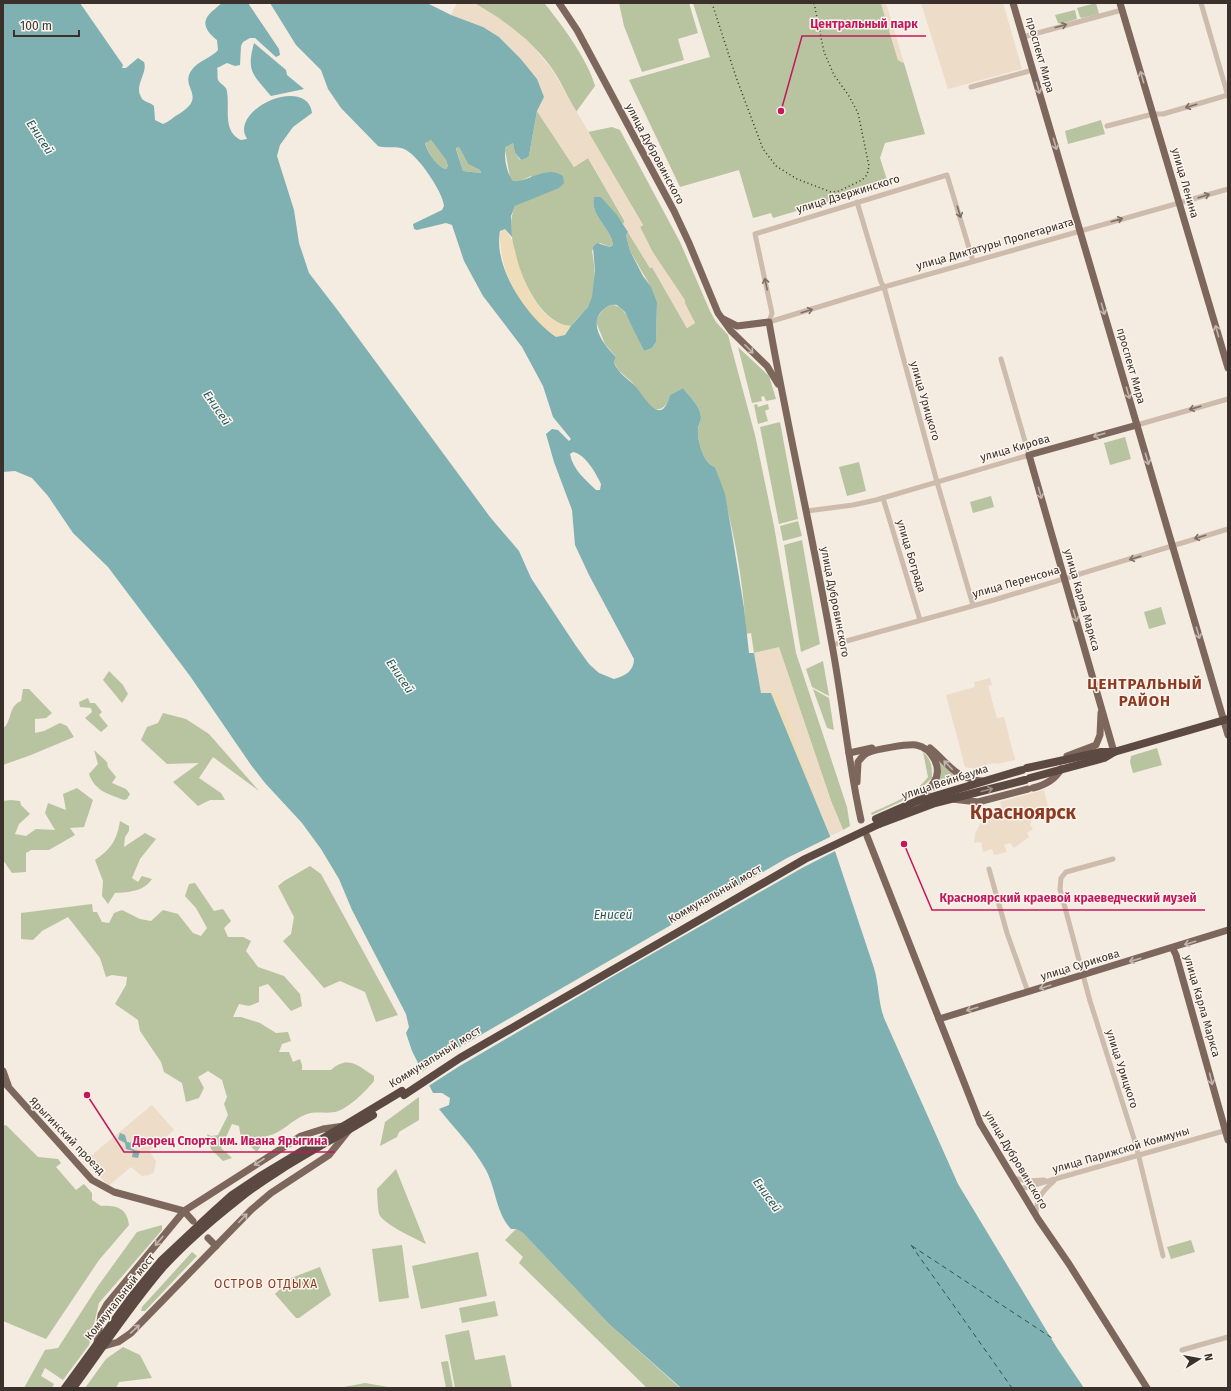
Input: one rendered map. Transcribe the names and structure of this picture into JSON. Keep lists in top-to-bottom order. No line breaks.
{"streets":{"highway":["улица Вейнбаума","Коммунальный мост"],"main road":["проспект Мира","улица Дубровинского","улица Ленина","улица Кирова","улица Карла Маркса","улица Сурикова","Ярыгинский проезд"],"street":["улица Дзержинского","улица Диктатуры Пролетариата","улица Урицкого","улица Бограда","улица Перенсона","улица Парижской Коммуны"]},"crossings":[["проспект Мира","улица Диктатуры Пролетариата"],["проспект Мира","улица Кирова"],["проспект Мира","улица Перенсона"],["проспект Мира","улица Вейнбаума"],["улица Дубровинского","улица Дзержинского"],["улица Дубровинского","улица Диктатуры Пролетариата"],["улица Дубровинского","улица Кирова"],["улица Дубровинского","улица Перенсона"],["улица Дубровинского","улица Сурикова"],["улица Дубровинского","улица Парижской Коммуны"],["улица Ленина","улица Диктатуры Пролетариата"],["улица Дзержинского","улица Диктатуры Пролетариата"],["улица Дзержинского","улица Урицкого"],["улица Диктатуры Пролетариата","улица Урицкого"],["улица Урицкого","улица Кирова"],["улица Урицкого","улица Перенсона"],["улица Урицкого","улица Сурикова"],["улица Урицкого","улица Парижской Коммуны"],["улица Кирова","улица Бограда"],["улица Кирова","улица Карла Маркса"],["улица Бограда","улица Перенсона"],["улица Перенсона","улица Карла Маркса"],["улица Карла Маркса","улица Вейнбаума"],["улица Карла Маркса","улица Сурикова"],["улица Карла Маркса","улица Парижской Коммуны"],["улица Вейнбаума","Коммунальный мост"]],"one_way":["проспект Мира","улица Ленина","улица Диктатуры Пролетариата","улица Кирова","улица Перенсона","улица Карла Маркса","улица Сурикова"],"districts":["ЦЕНТРАЛЬНЫЙ РАЙОН","Красноярск","ОСТРОВ ОТДЫХА"],"water":["Енисей"],"places":["Центральный парк","Красноярский краевой краеведческий музей","Дворец Спорта им. Ивана Ярыгина"],"scale_bar":"100 m","north":"right"}
